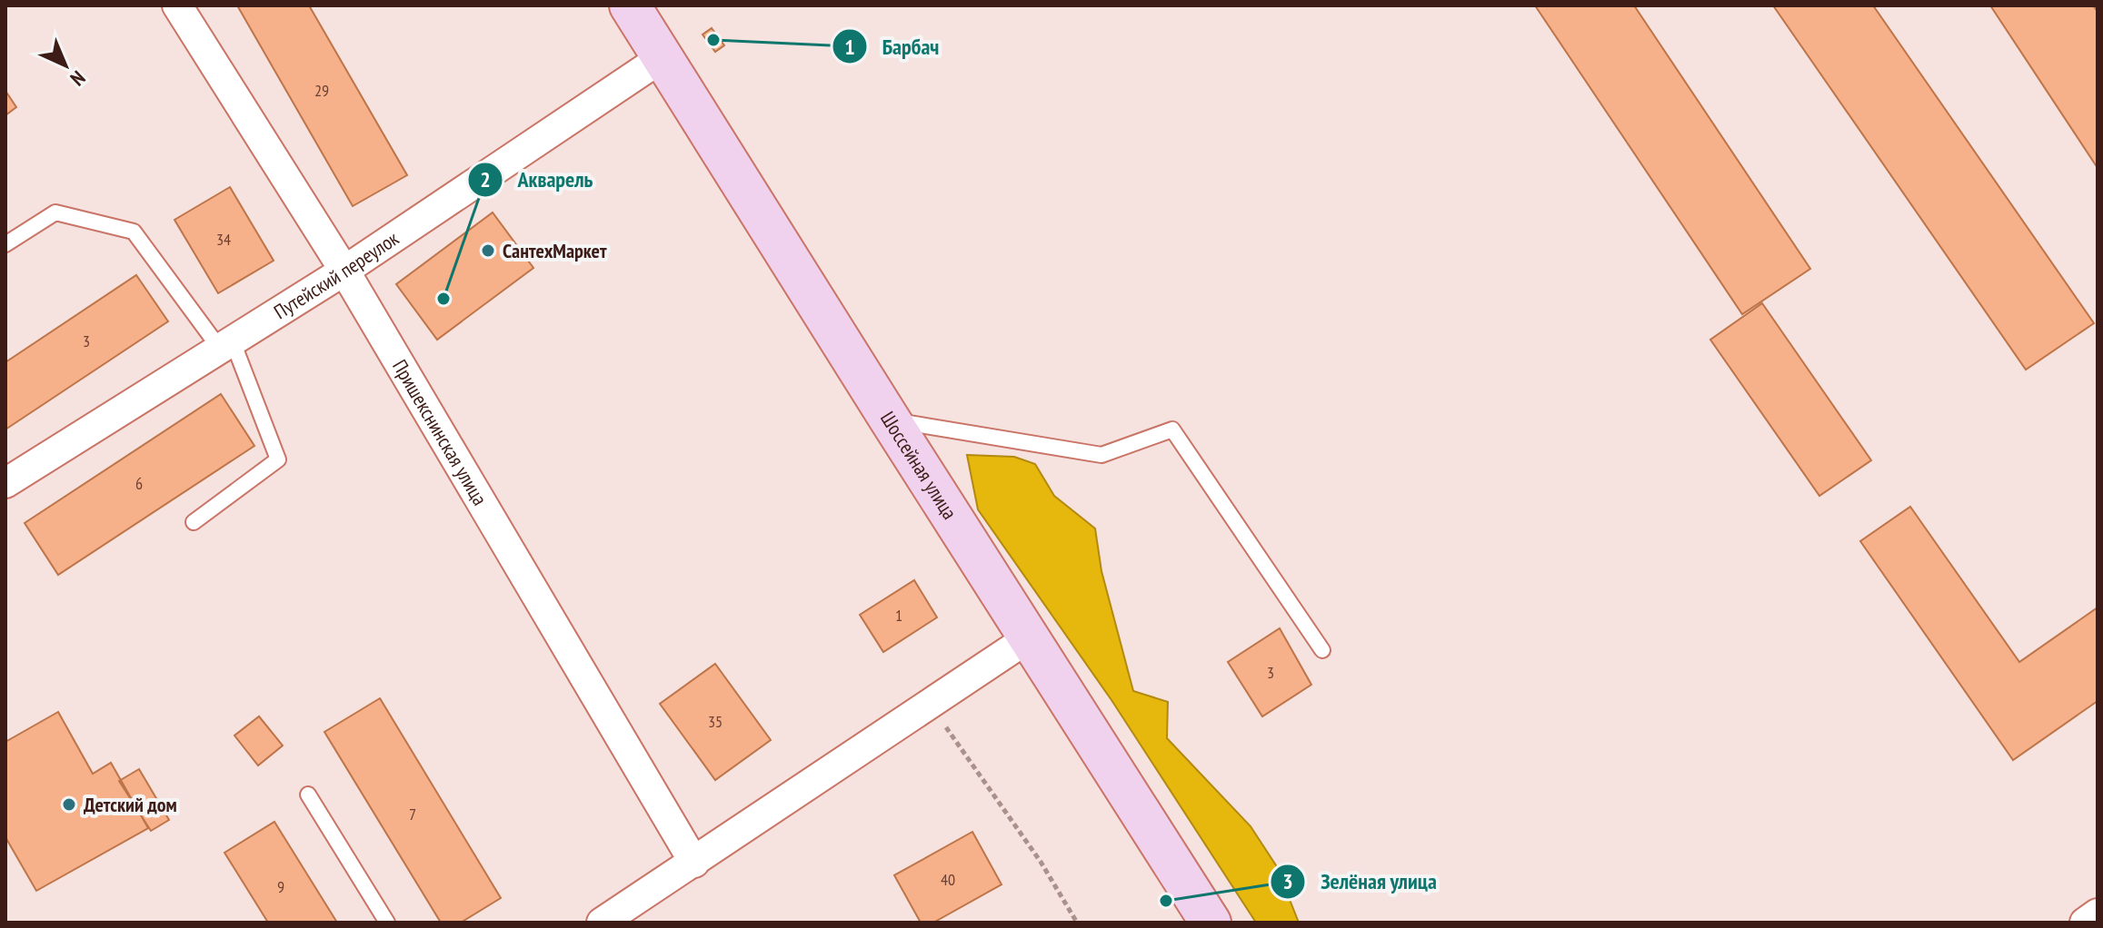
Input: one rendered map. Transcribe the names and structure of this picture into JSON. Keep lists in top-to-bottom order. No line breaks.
{"streets":{"street":["Путейский переулок","Пришекснинская улица","Шоссейная улица"]},"crossings":[["Путейский переулок","Пришекснинская улица"],["Путейский переулок","Шоссейная улица"]],"places":["Барбач","СантехМаркет","Акварель","Детский дом","Зелёная улица"],"house_numbers":["29","34","3","6","1","3","35","7","40","9"],"north":"bottom right"}
